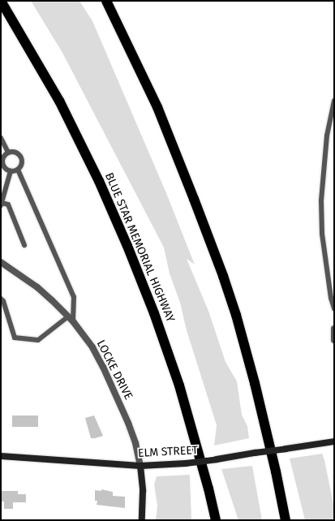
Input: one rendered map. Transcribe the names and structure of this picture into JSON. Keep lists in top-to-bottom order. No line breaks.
{"streets":{"highway":["BLUE STAR MEMORIAL HIGHWAY"],"street":["LOCKE DRIVE","ELM STREET"]},"crossings":[["LOCKE DRIVE","ELM STREET"]]}
